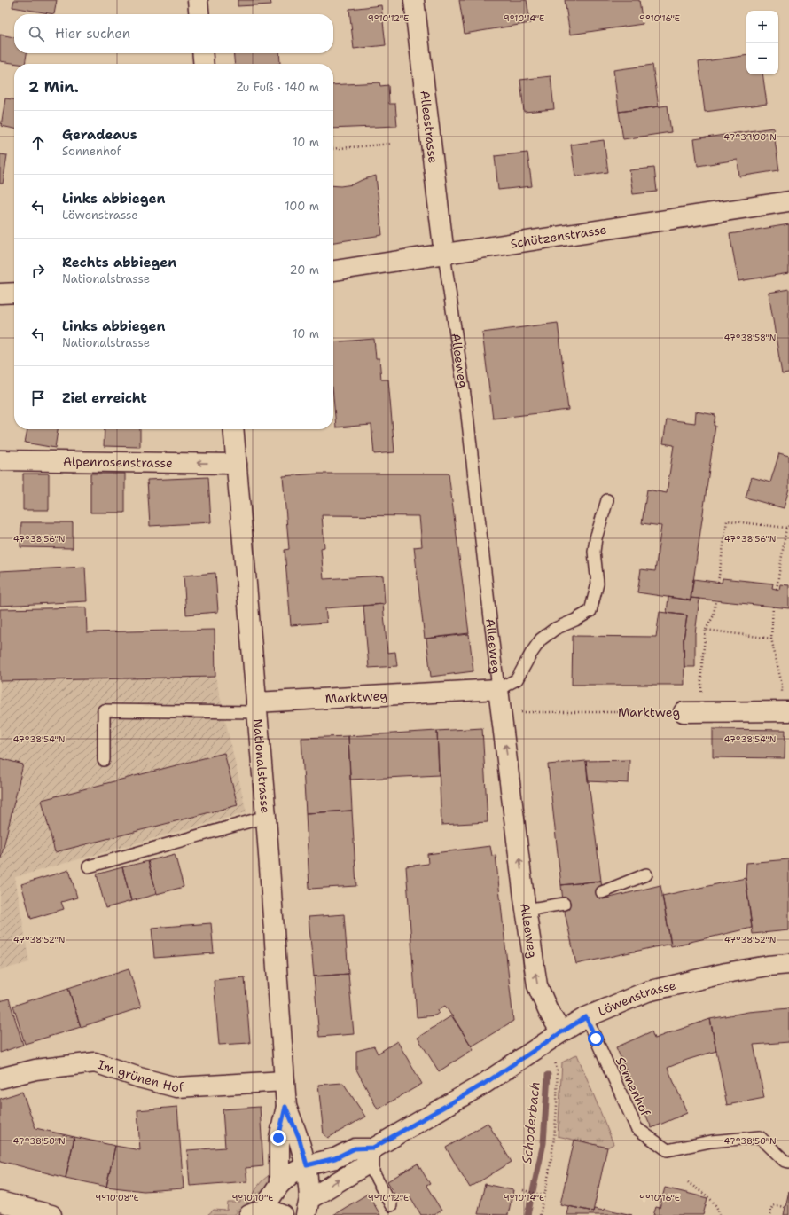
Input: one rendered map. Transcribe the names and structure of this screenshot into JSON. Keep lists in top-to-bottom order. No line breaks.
{"streets":{"street":["Alleestrasse","Schützenstrasse","Alleeweg","Alpenrosenstrasse","Marktweg","Nationalstrasse","Löwenstrasse","Im grünen Hof"],"lane":["Sonnenhof"]},"crossings":[["Alleestrasse","Schützenstrasse"],["Alleestrasse","Alleeweg"],["Schützenstrasse","Alleeweg"],["Alleeweg","Marktweg"],["Alleeweg","Löwenstrasse"],["Alpenrosenstrasse","Nationalstrasse"],["Marktweg","Nationalstrasse"],["Nationalstrasse","Löwenstrasse"],["Nationalstrasse","Im grünen Hof"],["Löwenstrasse","Sonnenhof"]],"one_way":["Alleeweg","Alpenrosenstrasse"],"water":["Schoderbach"],"page":{"map_buttons":["+","−"],"search":"Hier suchen","heading":["2 Min.","Zu Fuß · 140 m"],"list":[["Geradeaus","Sonnenhof","10 m"],["Links abbiegen","Löwenstrasse","100 m"],["Rechts abbiegen","Nationalstrasse","20 m"],["Links abbiegen","Nationalstrasse","10 m"],"Ziel erreicht"]},"coordinates":["9°10'12\"E","9°10'14\"E","9°10'16\"E","47°39'00\"N","47°38'58\"N","47°38'56\"N","47°38'54\"N","47°38'52\"N","47°38'50\"N","9°10'08\"E","9°10'10\"E"]}
